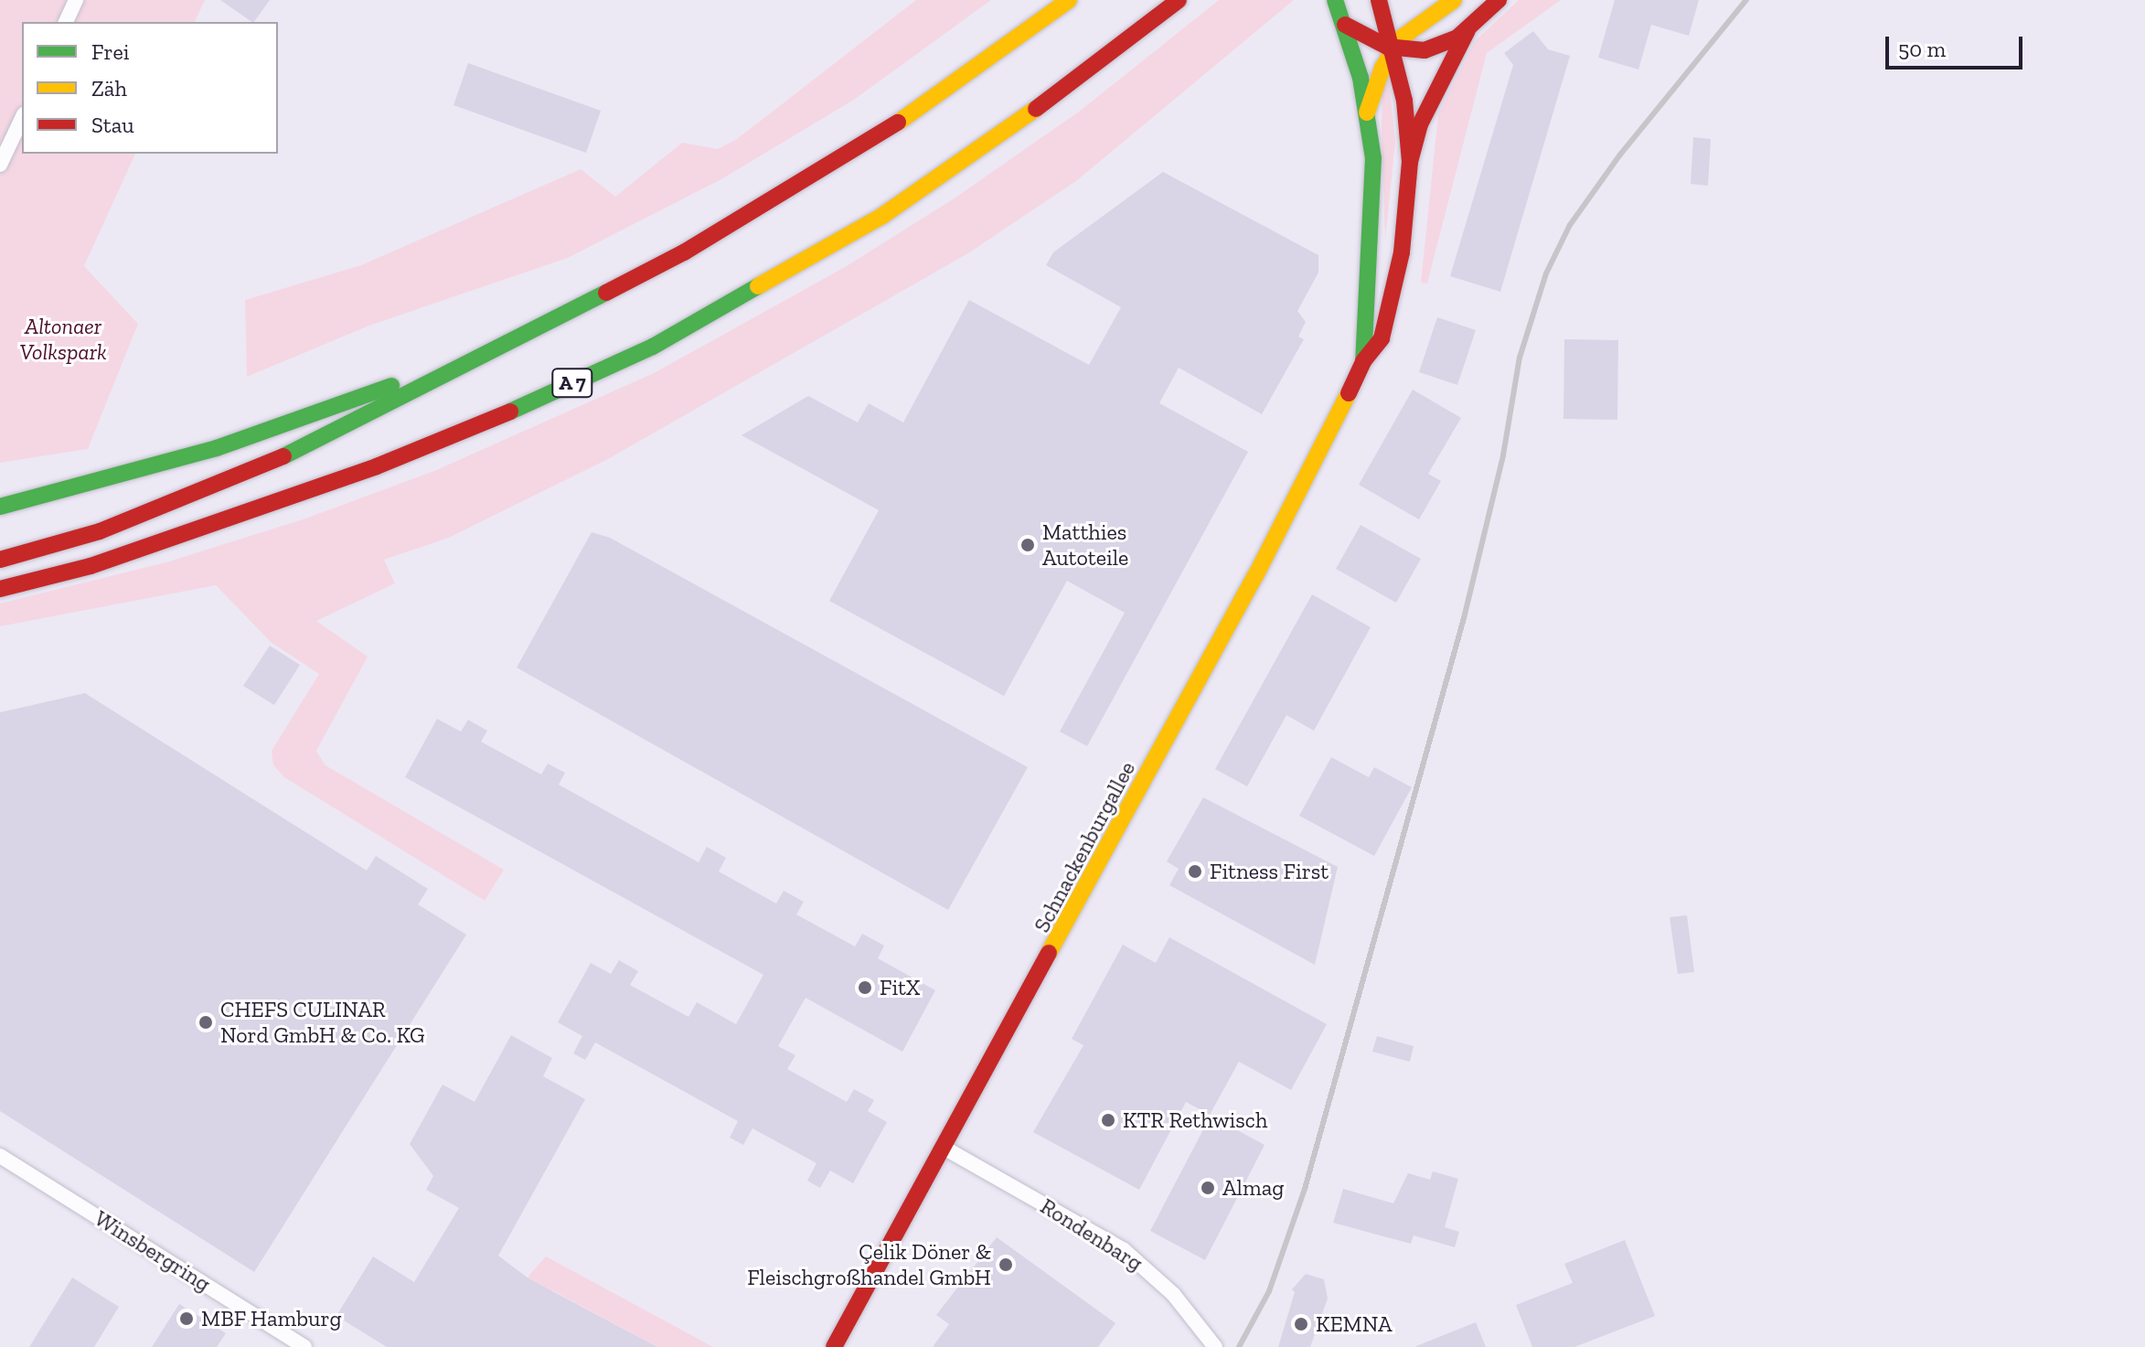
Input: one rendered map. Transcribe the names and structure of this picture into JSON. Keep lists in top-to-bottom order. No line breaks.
{"streets":{"main road":["A 7","Schnackenburgallee"],"street":["Rondenbarg","Winsbergring"]},"crossings":[["Schnackenburgallee","Rondenbarg"]],"parks":["Altonaer Volkspark"],"places":["Matthies Autoteile","Fitness First","FitX","CHEFS CULINAR Nord GmbH & Co. KG","KTR Rethwisch","Almag","Çelik Döner & Fleischgroßhandel GmbH","MBF Hamburg","KEMNA"],"legend":["Frei","Zäh","Stau"],"scale_bar":"50 m"}
